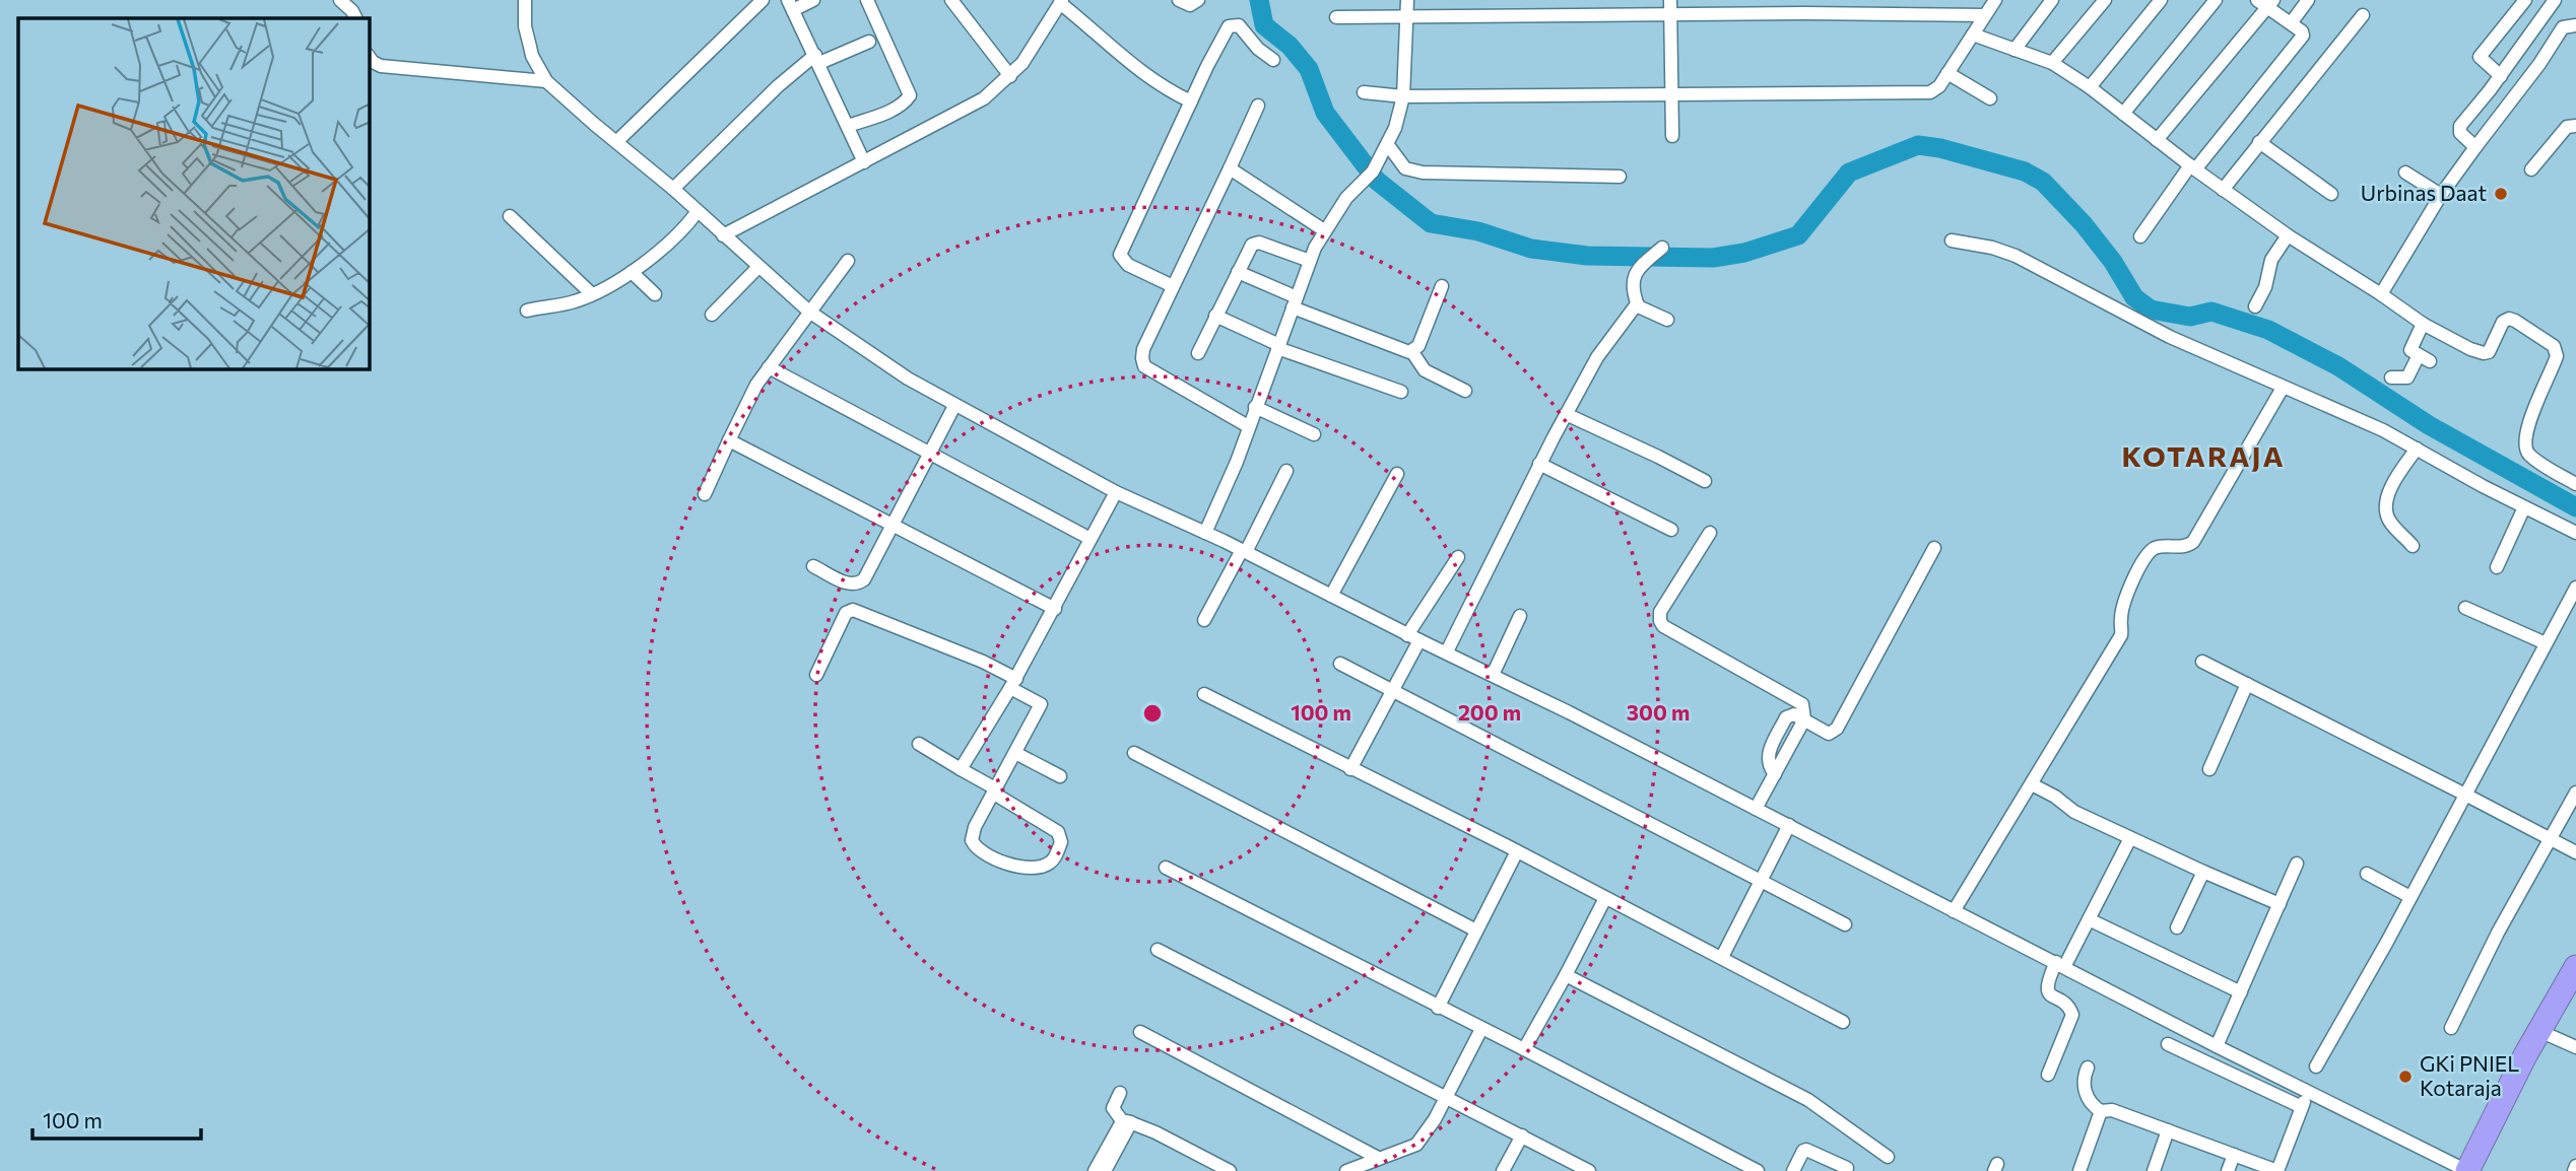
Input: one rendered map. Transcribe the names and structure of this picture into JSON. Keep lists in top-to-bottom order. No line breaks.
{"districts":["KOTARAJA"],"places":["Urbinas Daat","GKi PNIEL Kotaraja"],"scale_bar":"100 m","rings":["100 m","200 m","300 m"]}
